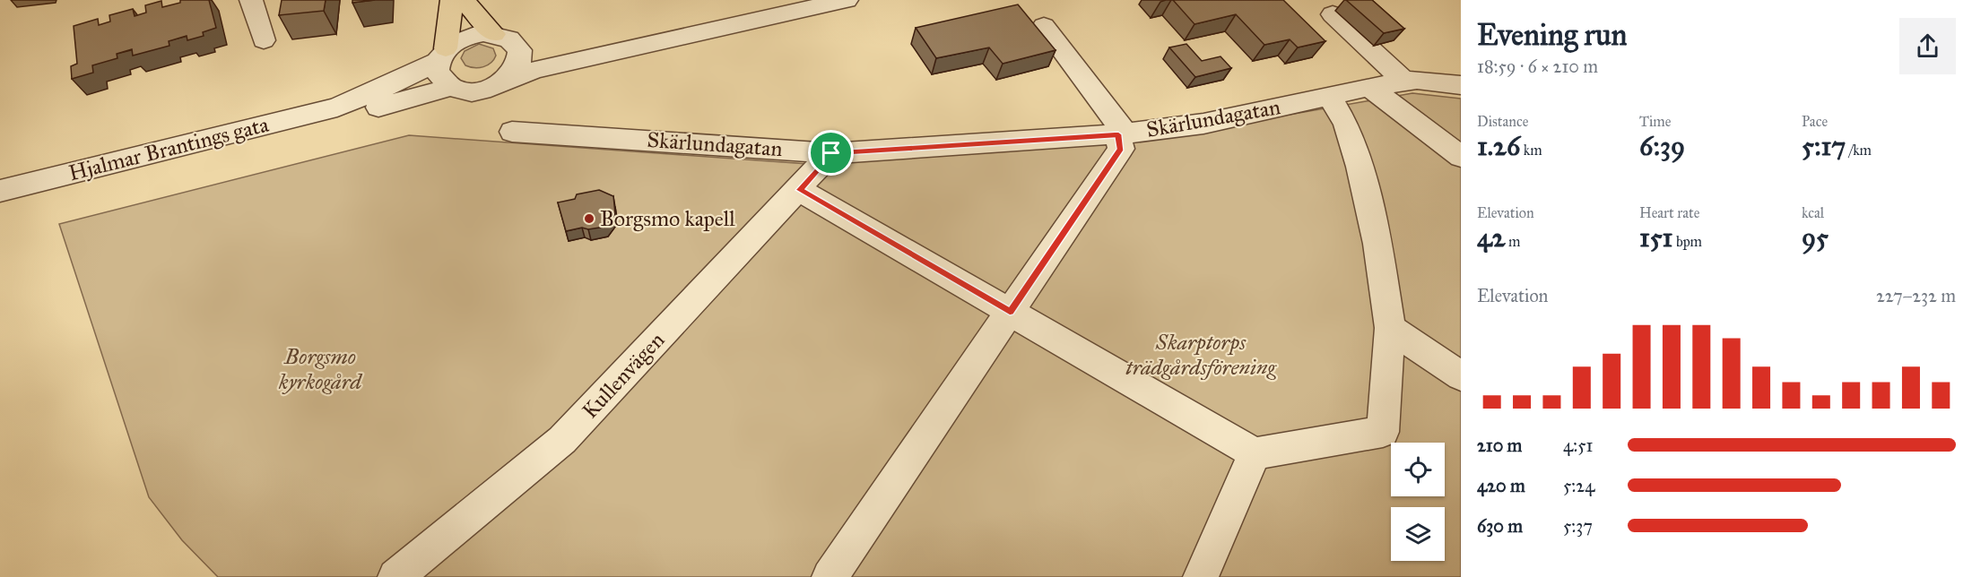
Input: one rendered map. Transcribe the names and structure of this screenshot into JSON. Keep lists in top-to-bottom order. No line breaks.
{"streets":{"street":["Skärlundagatan","Hjalmar Brantings gata","Kullenvägen"]},"crossings":[["Skärlundagatan","Kullenvägen"]],"parks":["Skarptorps trädgårdsförening","Borgsmo kyrkogård"],"places":["Borgsmo kapell"],"page":{"heading":["Evening run","18:59 · 6 × 210 m"],"stats":[["Distance","1.26 km"],["Time","6:39"],["Pace","5:17 /km"],["Elevation","42 m"],["Heart rate","151 bpm"],["kcal","95"]],"chart":["Elevation","227–232 m"],"list":[{"name":"210 m","note":"4:51"},{"name":"420 m","note":"5:24"},{"name":"630 m","note":"5:37"}]}}
